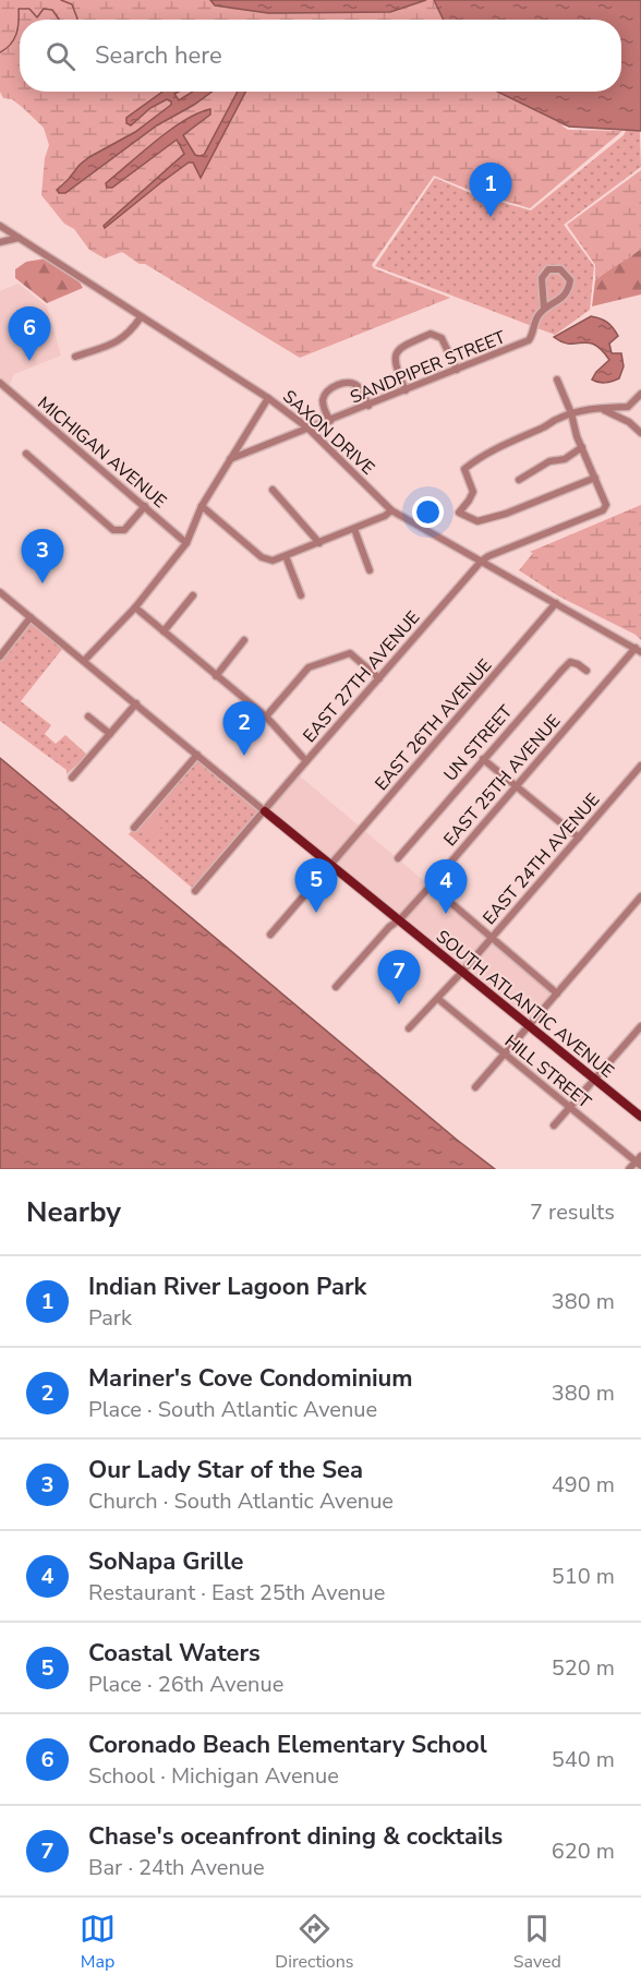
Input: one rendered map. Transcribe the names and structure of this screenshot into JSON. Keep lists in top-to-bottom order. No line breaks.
{"streets":{"main road":["SOUTH ATLANTIC AVENUE"],"street":["SANDPIPER STREET","SAXON DRIVE","MICHIGAN AVENUE","EAST 27TH AVENUE","EAST 26TH AVENUE","UN STREET","EAST 25TH AVENUE","EAST 24TH AVENUE","HILL STREET"]},"crossings":[["SANDPIPER STREET","SAXON DRIVE"],["SAXON DRIVE","EAST 27TH AVENUE"],["SAXON DRIVE","EAST 26TH AVENUE"],["SAXON DRIVE","EAST 25TH AVENUE"],["EAST 27TH AVENUE","SOUTH ATLANTIC AVENUE"],["EAST 26TH AVENUE","SOUTH ATLANTIC AVENUE"],["EAST 25TH AVENUE","SOUTH ATLANTIC AVENUE"],["EAST 24TH AVENUE","SOUTH ATLANTIC AVENUE"],["EAST 24TH AVENUE","HILL STREET"]],"page":{"search":"Search here","pins":["1","6","3","2","5","4","7"],"heading":["Nearby","7 results"],"list":[{"mark":"1","name":"Indian River Lagoon Park","note":"Park","value":"380 m"},{"mark":"2","name":"Mariner's Cove Condominium","note":"Place · South Atlantic Avenue","value":"380 m"},{"mark":"3","name":"Our Lady Star of the Sea","note":"Church · South Atlantic Avenue","value":"490 m"},{"mark":"4","name":"SoNapa Grille","note":"Restaurant · East 25th Avenue","value":"510 m"},{"mark":"5","name":"Coastal Waters","note":"Place · 26th Avenue","value":"520 m"},{"mark":"6","name":"Coronado Beach Elementary School","note":"School · Michigan Avenue","value":"540 m"},{"mark":"7","name":"Chase's oceanfront dining & cocktails","note":"Bar · 24th Avenue","value":"620 m"}],"nav":["Map","Directions","Saved"]}}
